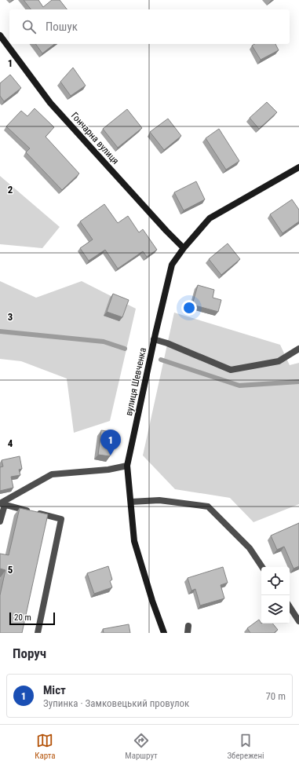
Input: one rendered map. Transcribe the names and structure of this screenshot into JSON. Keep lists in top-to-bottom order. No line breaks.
{"streets":{"main road":["Гончарна вулиця","вулиця Шевченка"]},"crossings":[["Гончарна вулиця","вулиця Шевченка"]],"scale_bar":"20 m","page":{"search":"Пошук","pins":"1","scale":"20 m","heading":"Поруч","list":[{"mark":"1","name":"Міст","note":"Зупинка · Замковецький провулок","value":"70 m"}],"nav":["Карта","Маршрут","Збережені"]},"grid":{"rows":["1","2","3","4","5"]}}
